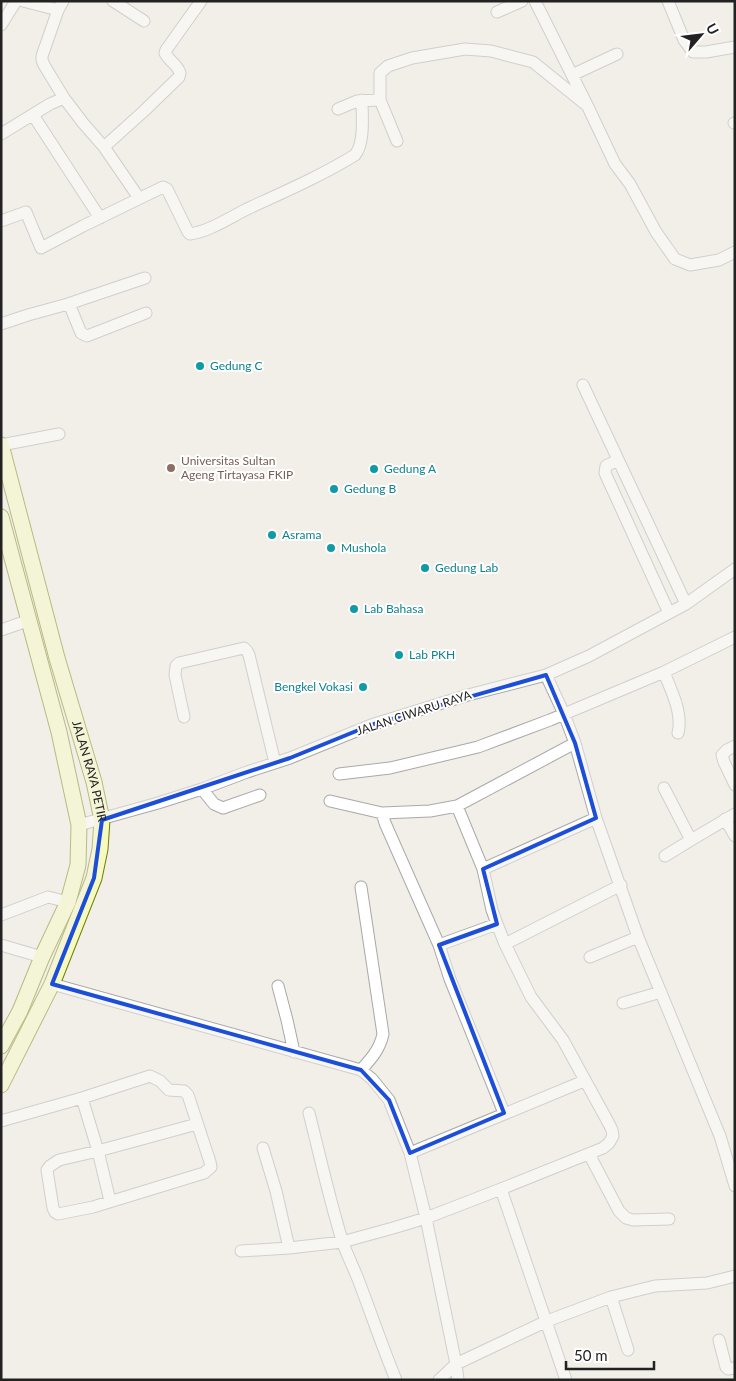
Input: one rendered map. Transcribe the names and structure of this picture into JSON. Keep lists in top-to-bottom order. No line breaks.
{"streets":{"main road":["JALAN RAYA PETIR"],"street":["JALAN CIWARU RAYA"]},"crossings":[["JALAN CIWARU RAYA","JALAN RAYA PETIR"]],"places":["Gedung C","Universitas Sultan Ageng Tirtayasa FKIP","Gedung A","Gedung B","Asrama","Mushola","Gedung Lab","Lab Bahasa","Lab PKH","Bengkel Vokasi"],"scale_bar":"50 m","north":"top right"}
